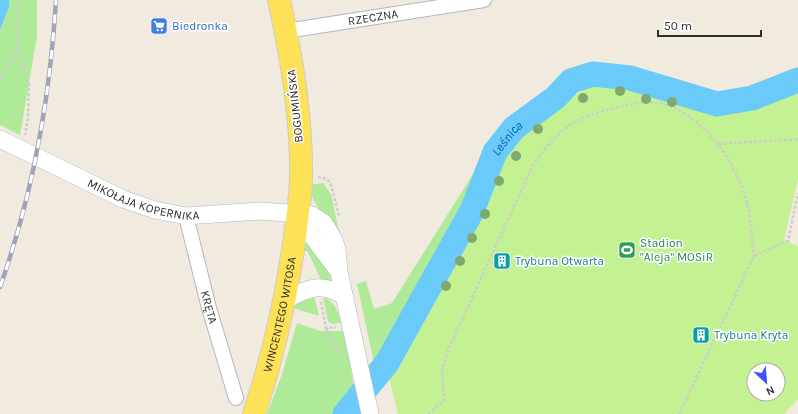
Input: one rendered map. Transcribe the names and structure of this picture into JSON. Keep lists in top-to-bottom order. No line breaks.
{"streets":{"main road":["BOGUMIŃSKA","WINCENTEGO WITOSA"],"street":["RZECZNA","MIKOŁAJA KOPERNIKA","KRĘTA"]},"crossings":[["RZECZNA","BOGUMIŃSKA"],["BOGUMIŃSKA","MIKOŁAJA KOPERNIKA"],["BOGUMIŃSKA","WINCENTEGO WITOSA"],["MIKOŁAJA KOPERNIKA","KRĘTA"],["MIKOŁAJA KOPERNIKA","WINCENTEGO WITOSA"]],"water":["Leśnica"],"places":{"supermarket":["Biedronka"],"sports":["Stadion \"Aleja\" MOSiR"],"building":["Trybuna Otwarta","Trybuna Kryta"]},"scale_bar":"50 m","north":"bottom right"}
